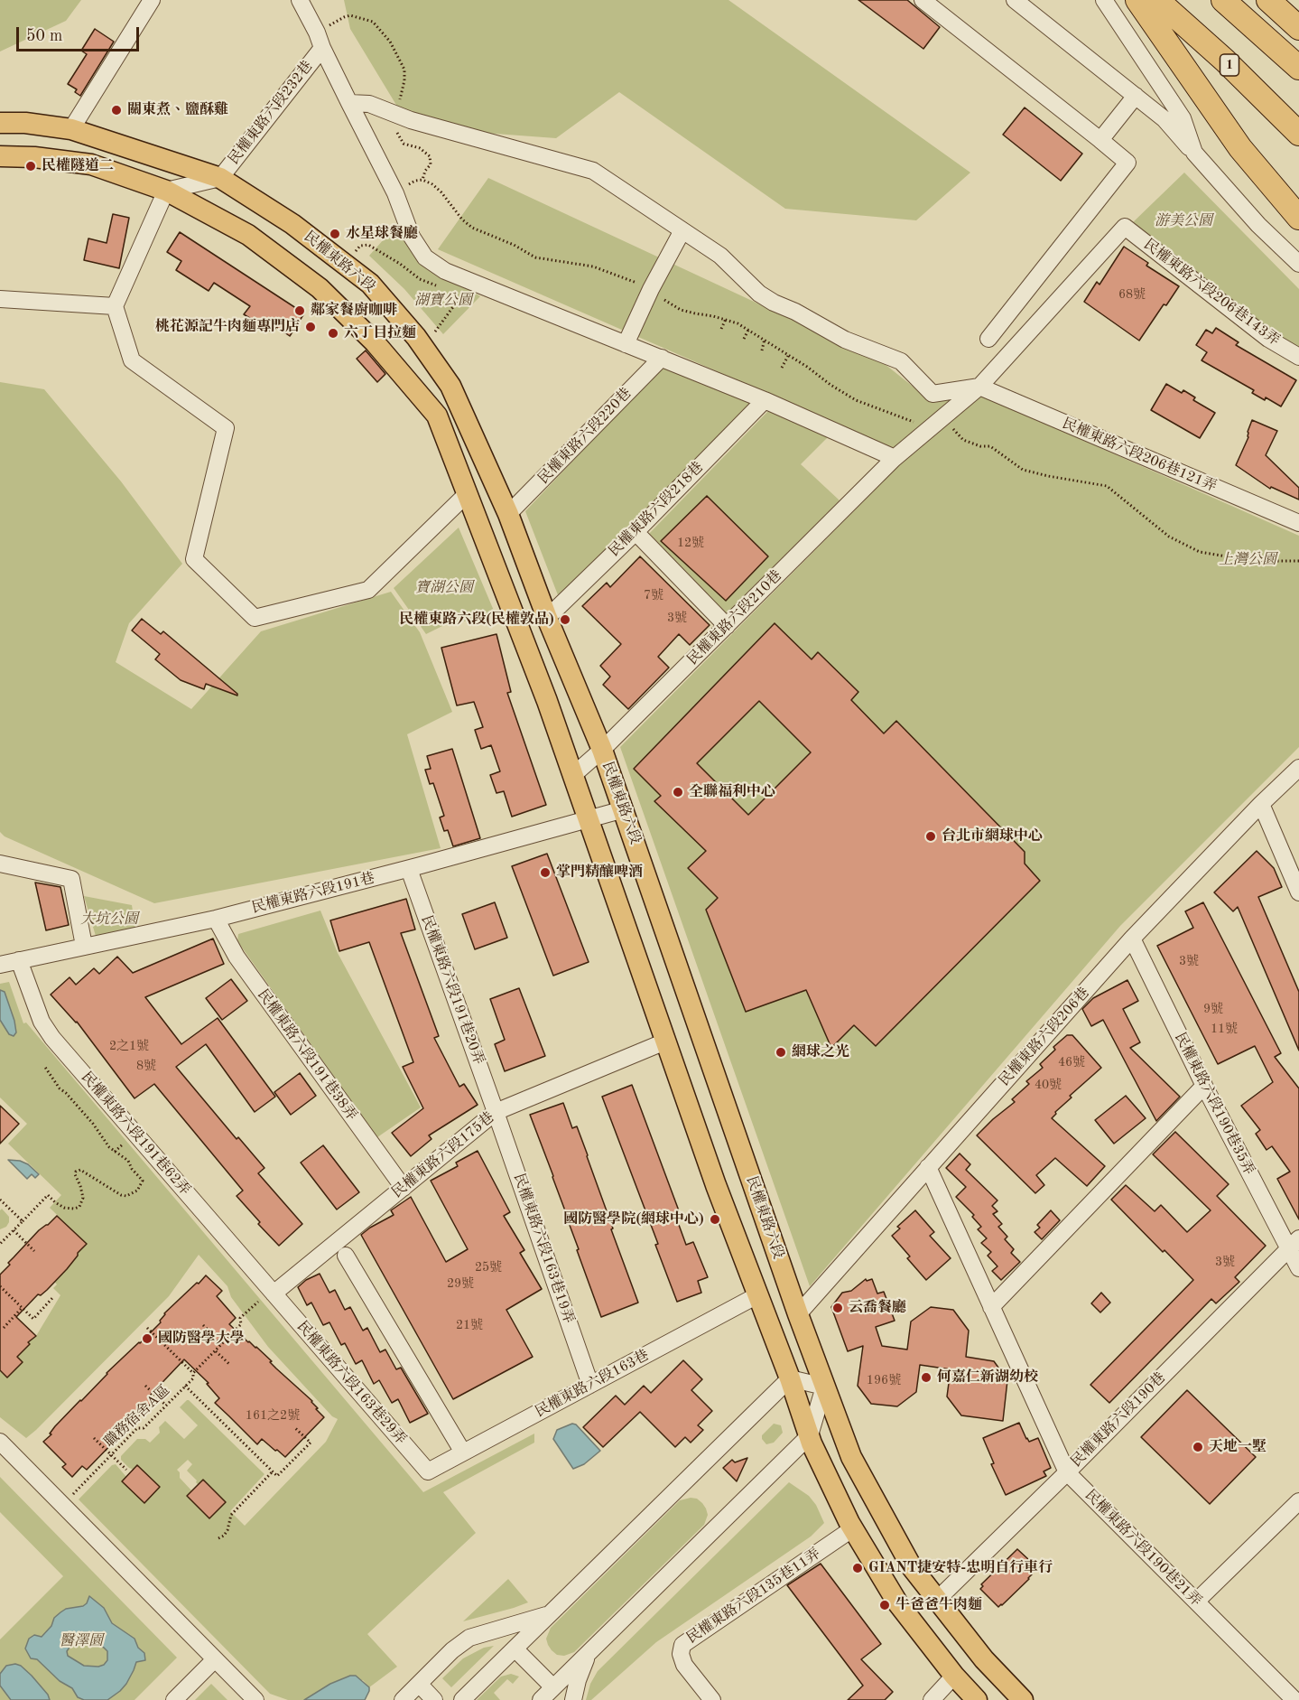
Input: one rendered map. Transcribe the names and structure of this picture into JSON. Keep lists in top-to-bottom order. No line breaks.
{"streets":{"highway":["1"],"main road":["民權東路六段"],"street":["民權東路六段232巷","民權東路六段206巷143弄","民權東路六段220巷","民權東路六段206巷121弄","民權東路六段218巷","民權東路六段210巷","民權東路六段191巷","民權東路六段191巷20弄","民權東路六段206巷","民權東路六段191巷38弄","民權東路六段190巷35弄","民權東路六段191巷62弄","民權東路六段175巷","民權東路六段163巷19弄","民權東路六段163巷29弄","民權東路六段163巷","民權東路六段190巷","民權東路六段190巷21弄","民權東路六段135巷11弄"],"path":["職務宿舍A區"]},"crossings":[["民權東路六段232巷","民權東路六段"],["民權東路六段","民權東路六段220巷"],["民權東路六段","民權東路六段218巷"],["民權東路六段","民權東路六段210巷"],["民權東路六段","民權東路六段191巷"],["民權東路六段","民權東路六段206巷"],["民權東路六段","民權東路六段190巷"],["民權東路六段206巷143弄","民權東路六段210巷"],["民權東路六段206巷121弄","民權東路六段210巷"],["民權東路六段191巷","民權東路六段191巷20弄"],["民權東路六段191巷","民權東路六段191巷38弄"],["民權東路六段191巷","民權東路六段191巷62弄"],["民權東路六段191巷20弄","民權東路六段175巷"],["民權東路六段191巷20弄","民權東路六段163巷19弄"],["民權東路六段206巷","民權東路六段190巷35弄"],["民權東路六段206巷","民權東路六段190巷21弄"],["民權東路六段191巷38弄","民權東路六段175巷"],["民權東路六段190巷35弄","民權東路六段190巷"],["民權東路六段191巷62弄","民權東路六段175巷"],["民權東路六段191巷62弄","民權東路六段163巷29弄"],["民權東路六段175巷","民權東路六段163巷19弄"],["民權東路六段175巷","民權東路六段163巷29弄"],["民權東路六段163巷19弄","民權東路六段163巷"],["民權東路六段163巷29弄","民權東路六段163巷"],["民權東路六段190巷","民權東路六段190巷21弄"]],"parks":["游美公園","湖寶公園","上灣公園","寶湖公園","大坑公園","醫澤園"],"places":["關東煮、鹽酥雞","民權隧道二","水星球餐廳","鄰家餐廚咖啡","桃花源記牛肉麵專門店","六丁目拉麵","民權東路六段(民權敦品)","全聯福利中心","台北市網球中心","掌門精釀啤酒","網球之光","國防醫學院(網球中心)","云喬餐廳","國防醫學大學","何嘉仁新湖幼校","天地一墅","GIANT捷安特-忠明自行車行","牛爸爸牛肉麵"],"house_numbers":["68號","12號","7號","3號","3號","9號","11號","2之1號","46號","8號","40號","3號","25號","29號","21號","196號","161之2號"],"scale_bar":"50 m"}
